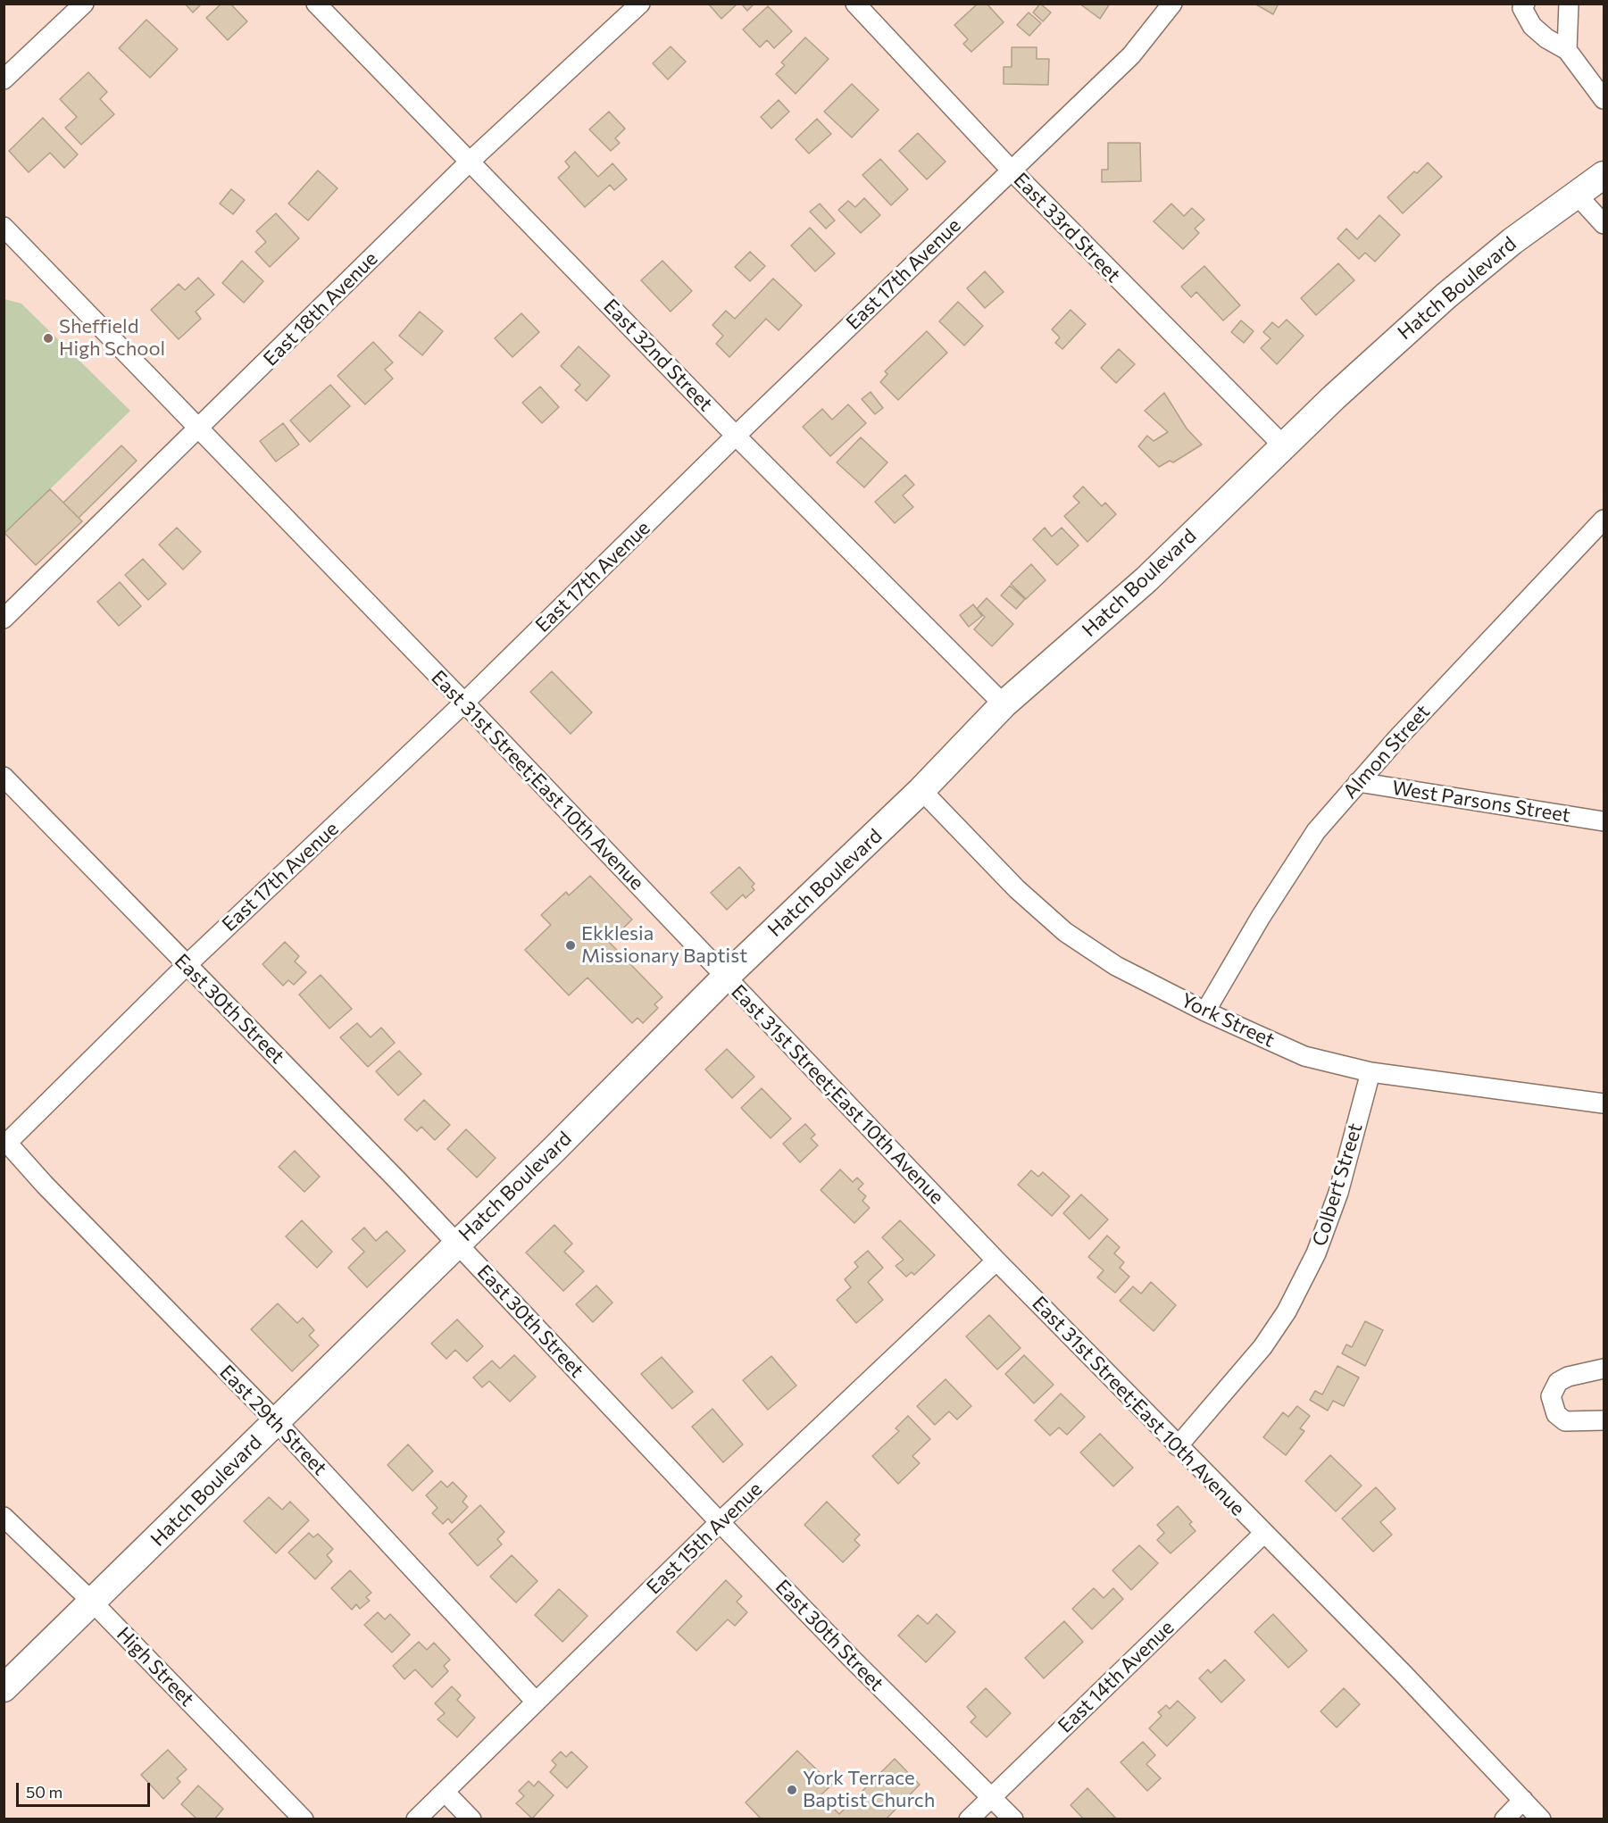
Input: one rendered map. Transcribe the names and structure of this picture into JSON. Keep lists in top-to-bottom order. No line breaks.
{"streets":{"main road":["Hatch Boulevard"],"street":["East 33rd Street","East 17th Avenue","East 18th Avenue","East 32nd Street","Almon Street","East 31st Street;East 10th Avenue","West Parsons Street","East 30th Street","York Street","Colbert Street","East 29th Street","East 15th Avenue","High Street","East 14th Avenue"]},"crossings":[["East 33rd Street","East 17th Avenue"],["East 33rd Street","Hatch Boulevard"],["East 17th Avenue","East 32nd Street"],["East 17th Avenue","East 31st Street;East 10th Avenue"],["East 17th Avenue","East 30th Street"],["East 17th Avenue","East 29th Street"],["Hatch Boulevard","East 32nd Street"],["Hatch Boulevard","East 31st Street;East 10th Avenue"],["Hatch Boulevard","East 30th Street"],["Hatch Boulevard","York Street"],["Hatch Boulevard","East 29th Street"],["Hatch Boulevard","High Street"],["East 18th Avenue","East 32nd Street"],["East 18th Avenue","East 31st Street;East 10th Avenue"],["Almon Street","West Parsons Street"],["Almon Street","York Street"],["East 31st Street;East 10th Avenue","Colbert Street"],["East 31st Street;East 10th Avenue","East 15th Avenue"],["East 31st Street;East 10th Avenue","East 14th Avenue"],["East 30th Street","East 15th Avenue"],["East 30th Street","East 14th Avenue"],["York Street","Colbert Street"],["East 29th Street","East 15th Avenue"]],"places":["Sheffield High School","Ekklesia Missionary Baptist","York Terrace Baptist Church"],"scale_bar":"50 m"}
